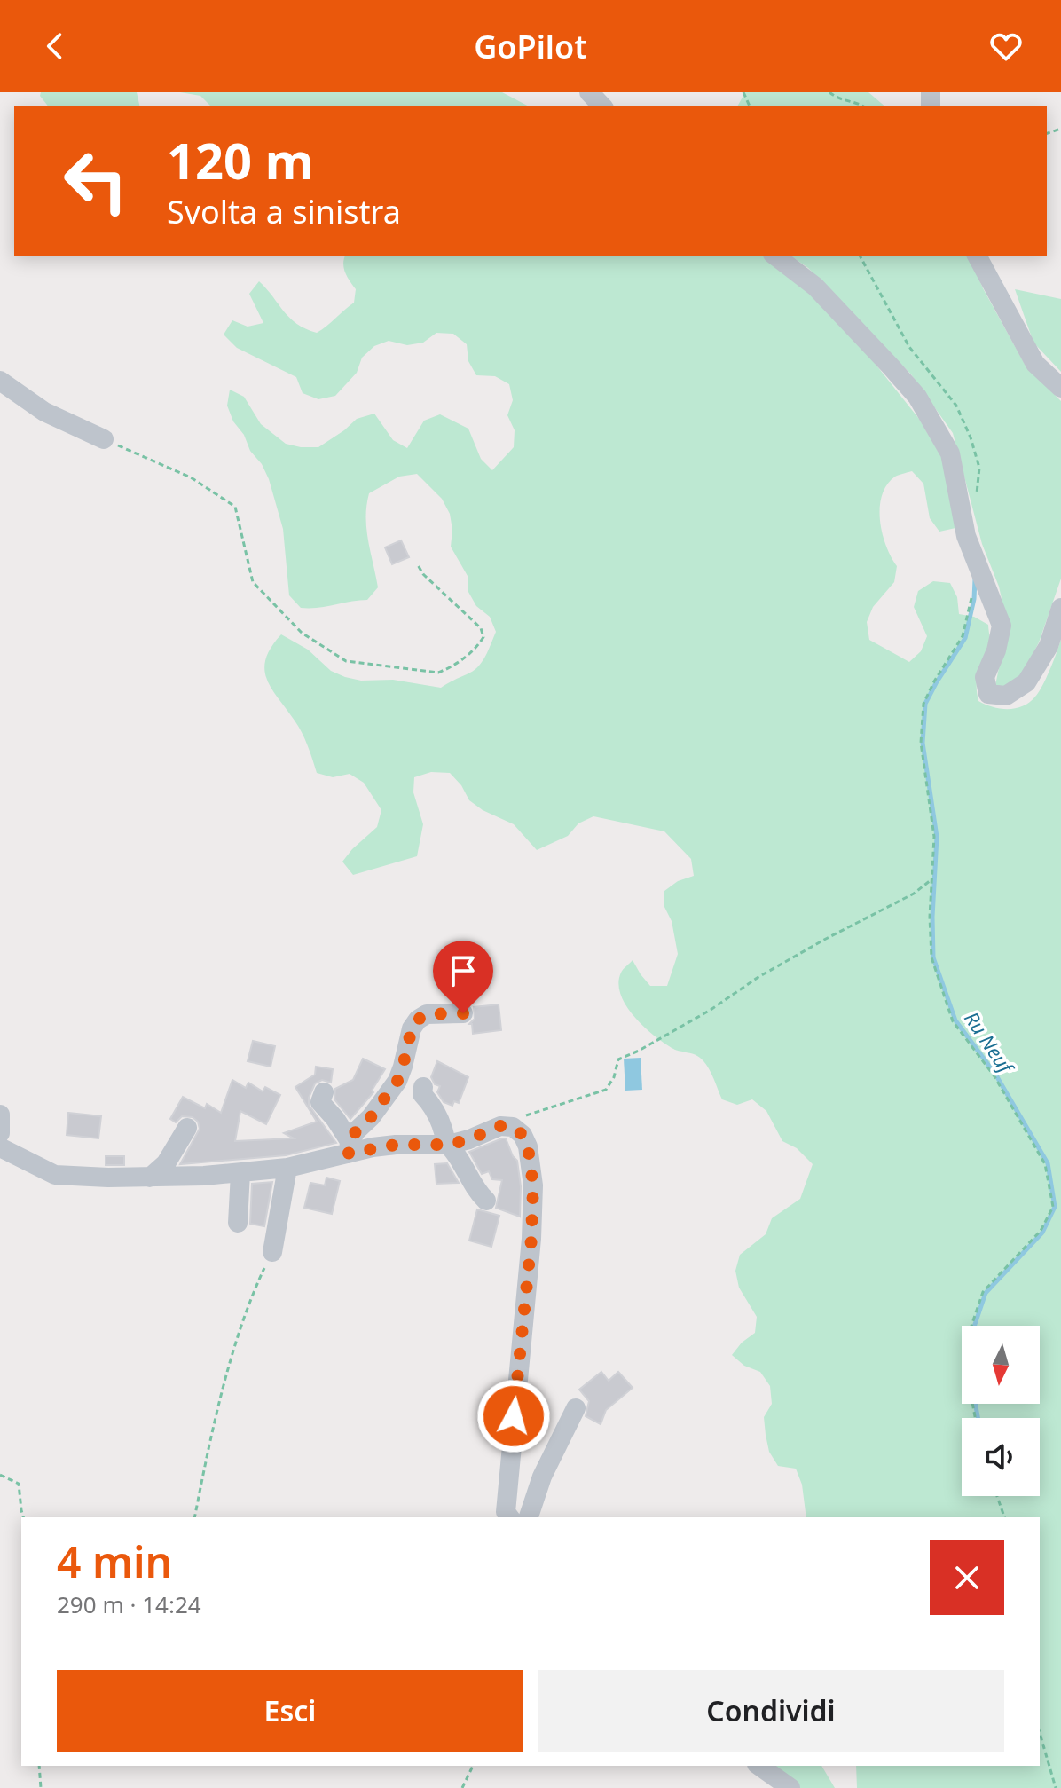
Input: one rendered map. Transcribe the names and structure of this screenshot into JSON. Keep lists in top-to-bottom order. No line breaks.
{"water":["Ru Neuf"],"north":"bottom","page":{"header":"GoPilot","turn":["120 m","Svolta a sinistra"],"heading":["4 min","290 m · 14:24"],"buttons":["Esci","Condividi"]}}
